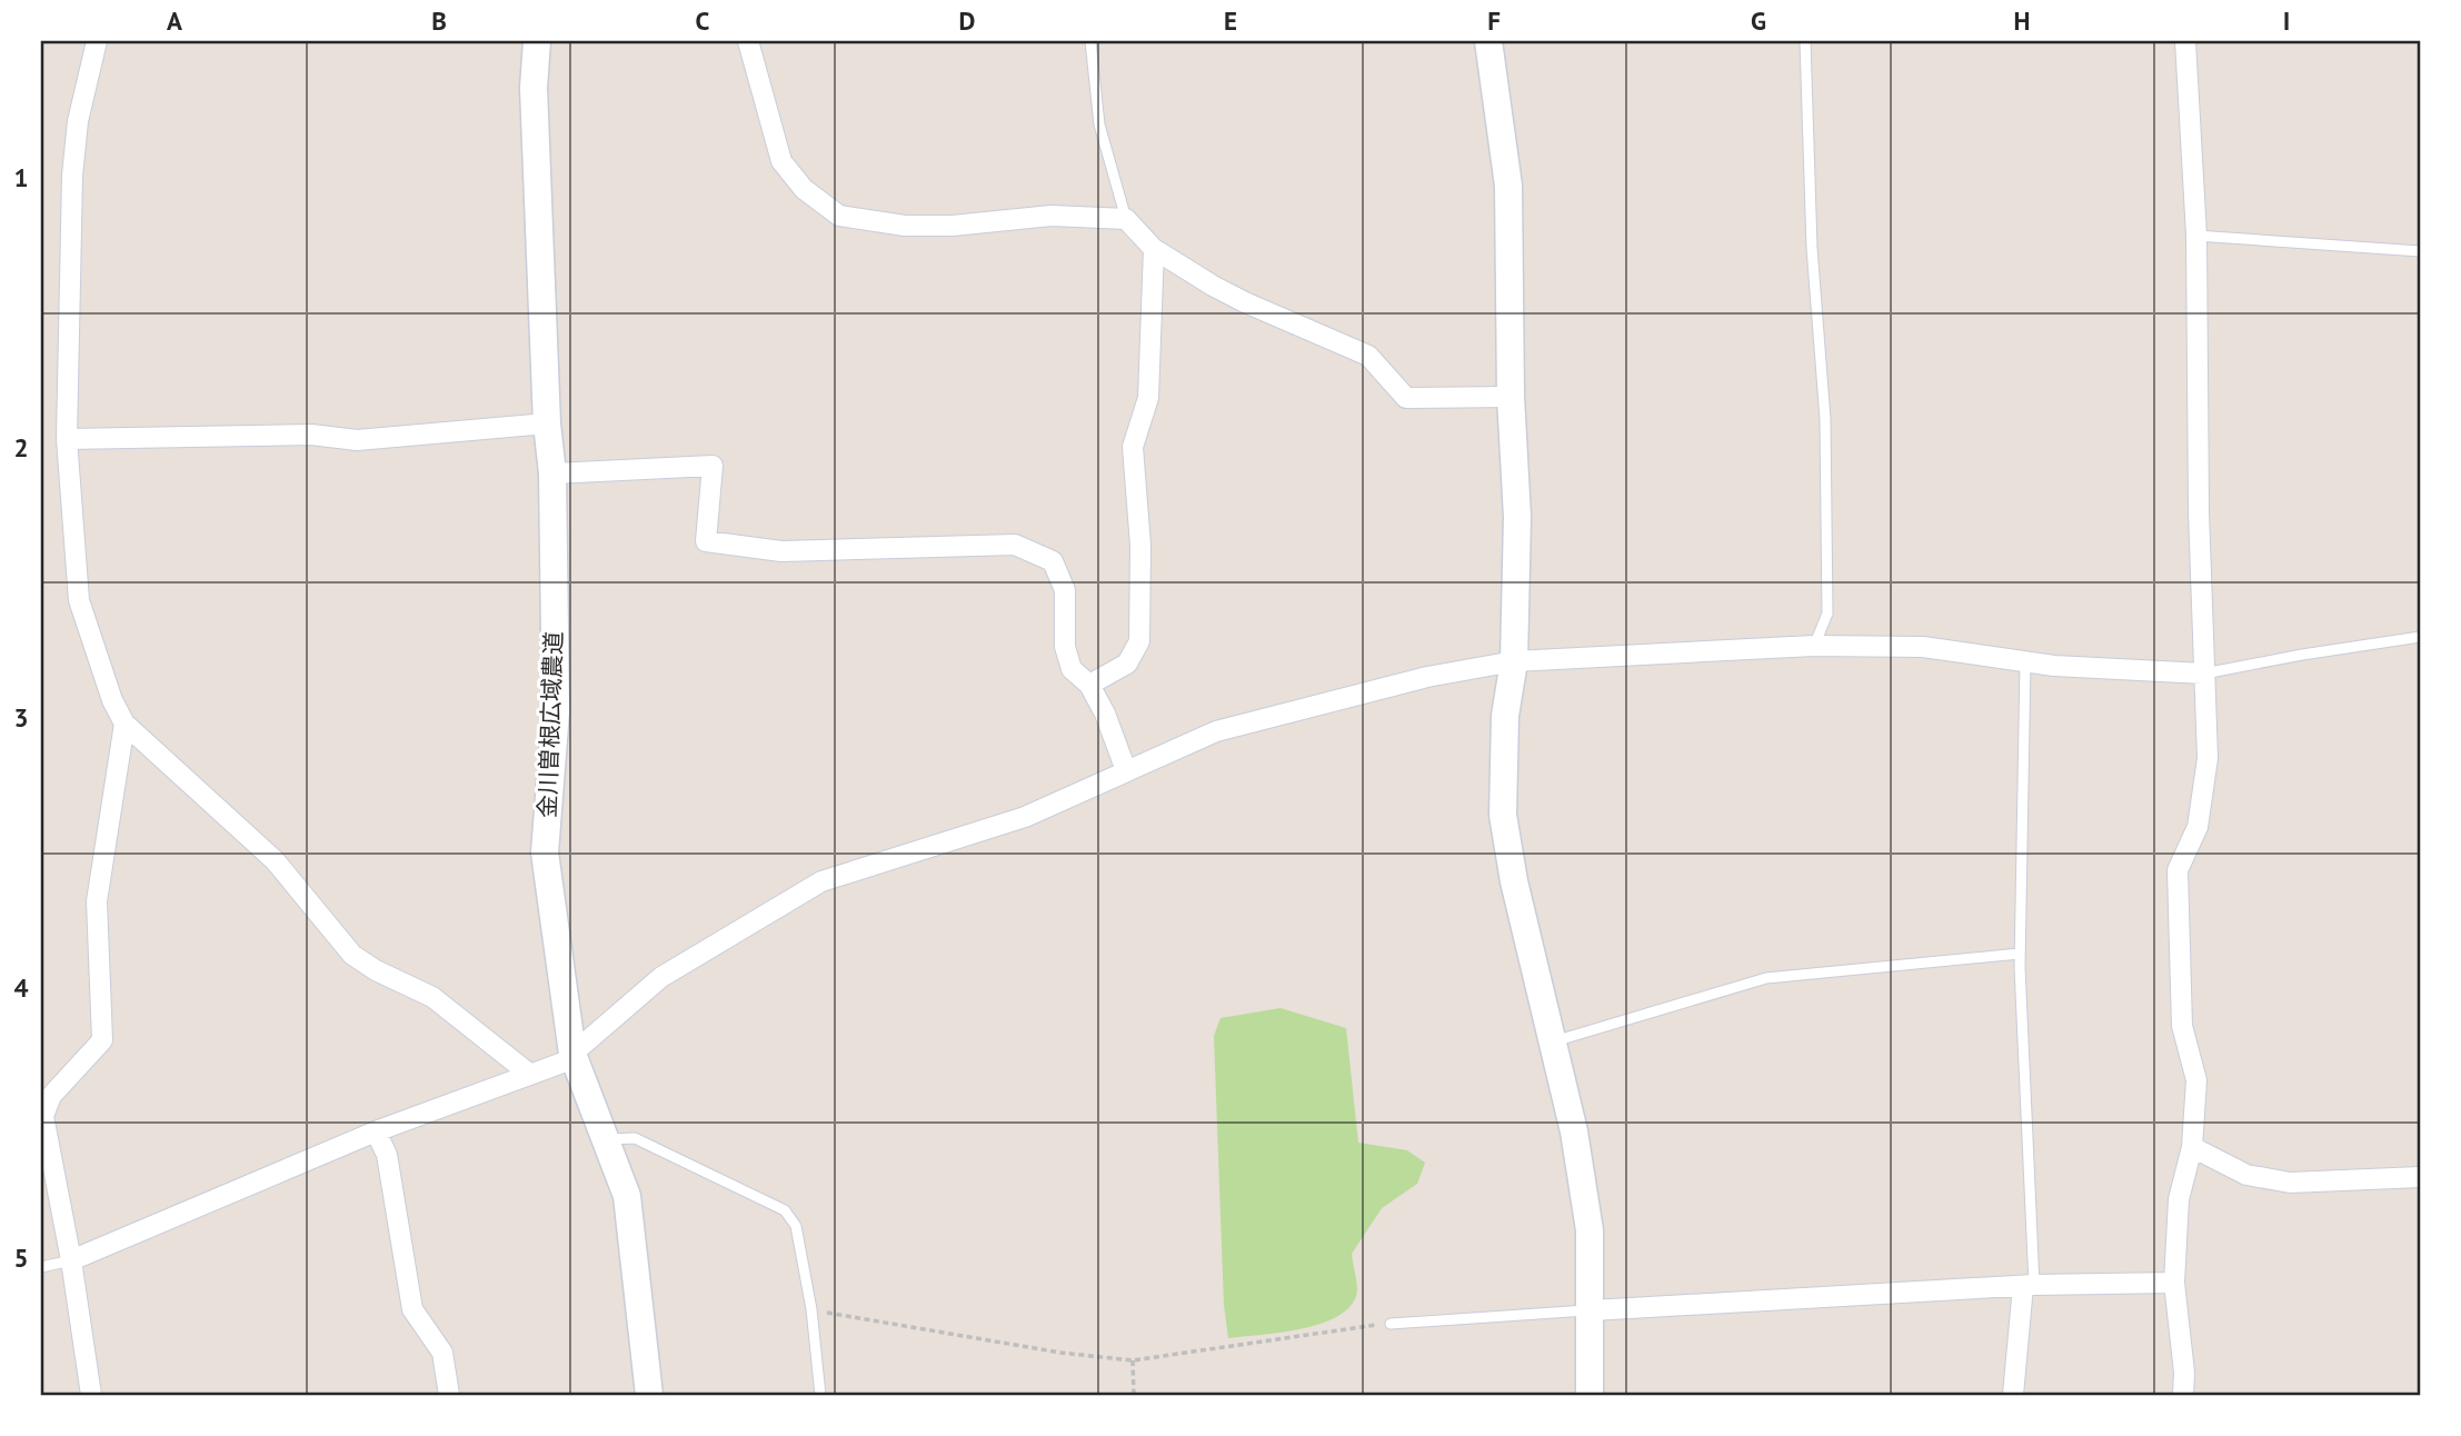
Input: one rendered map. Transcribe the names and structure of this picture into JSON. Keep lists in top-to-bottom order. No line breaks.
{"streets":{"street":["金川曽根広域農道"]},"grid":{"columns":["A","B","C","D","E","F","G","H","I"],"rows":["1","2","3","4","5"]}}
